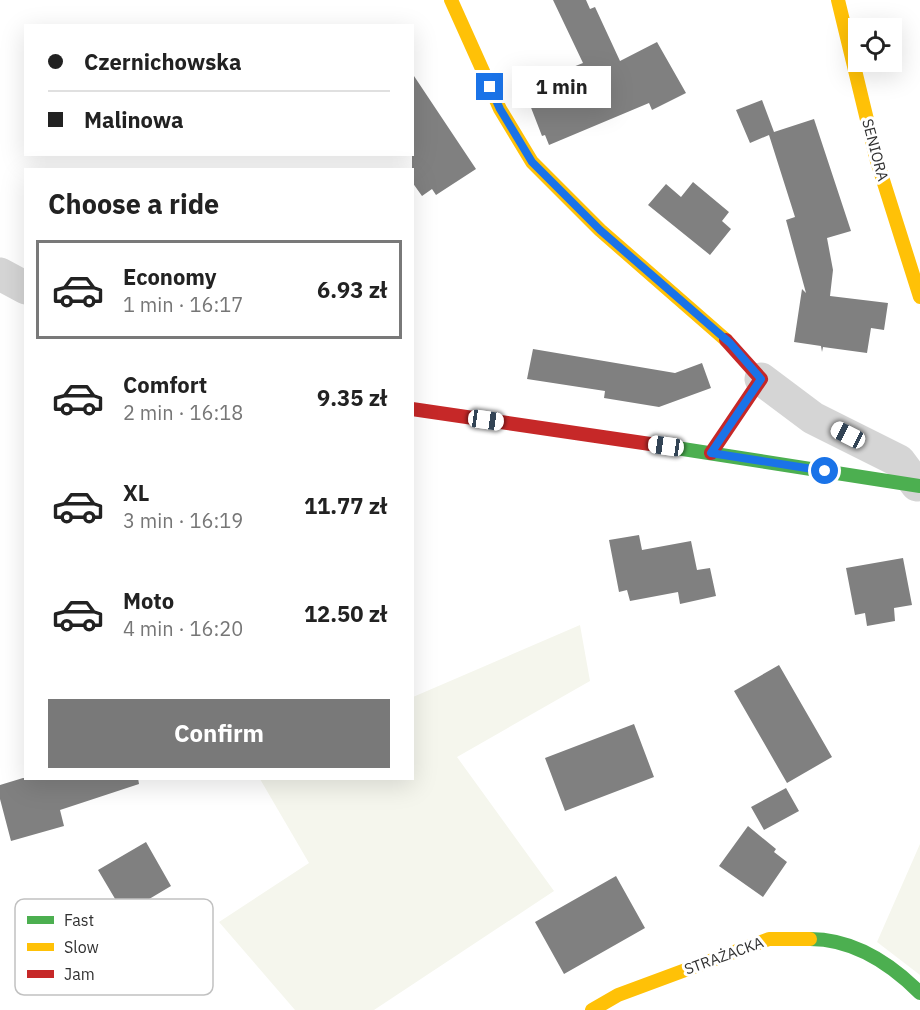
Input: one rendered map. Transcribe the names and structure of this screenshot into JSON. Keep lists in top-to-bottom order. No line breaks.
{"streets":{"street":["SENIORA","STRAŻACKA"]},"legend":["Fast","Slow","Jam"],"page":{"banner":["Czernichowska","Malinowa"],"bubble":"1 min","heading":"Choose a ride","list":[{"name":"Economy","note":"1 min · 16:17","value":"6.93 zł"},{"name":"Comfort","note":"2 min · 16:18","value":"9.35 zł"},{"name":"XL","note":"3 min · 16:19","value":"11.77 zł"},{"name":"Moto","note":"4 min · 16:20","value":"12.50 zł"}],"buttons":"Confirm"}}
